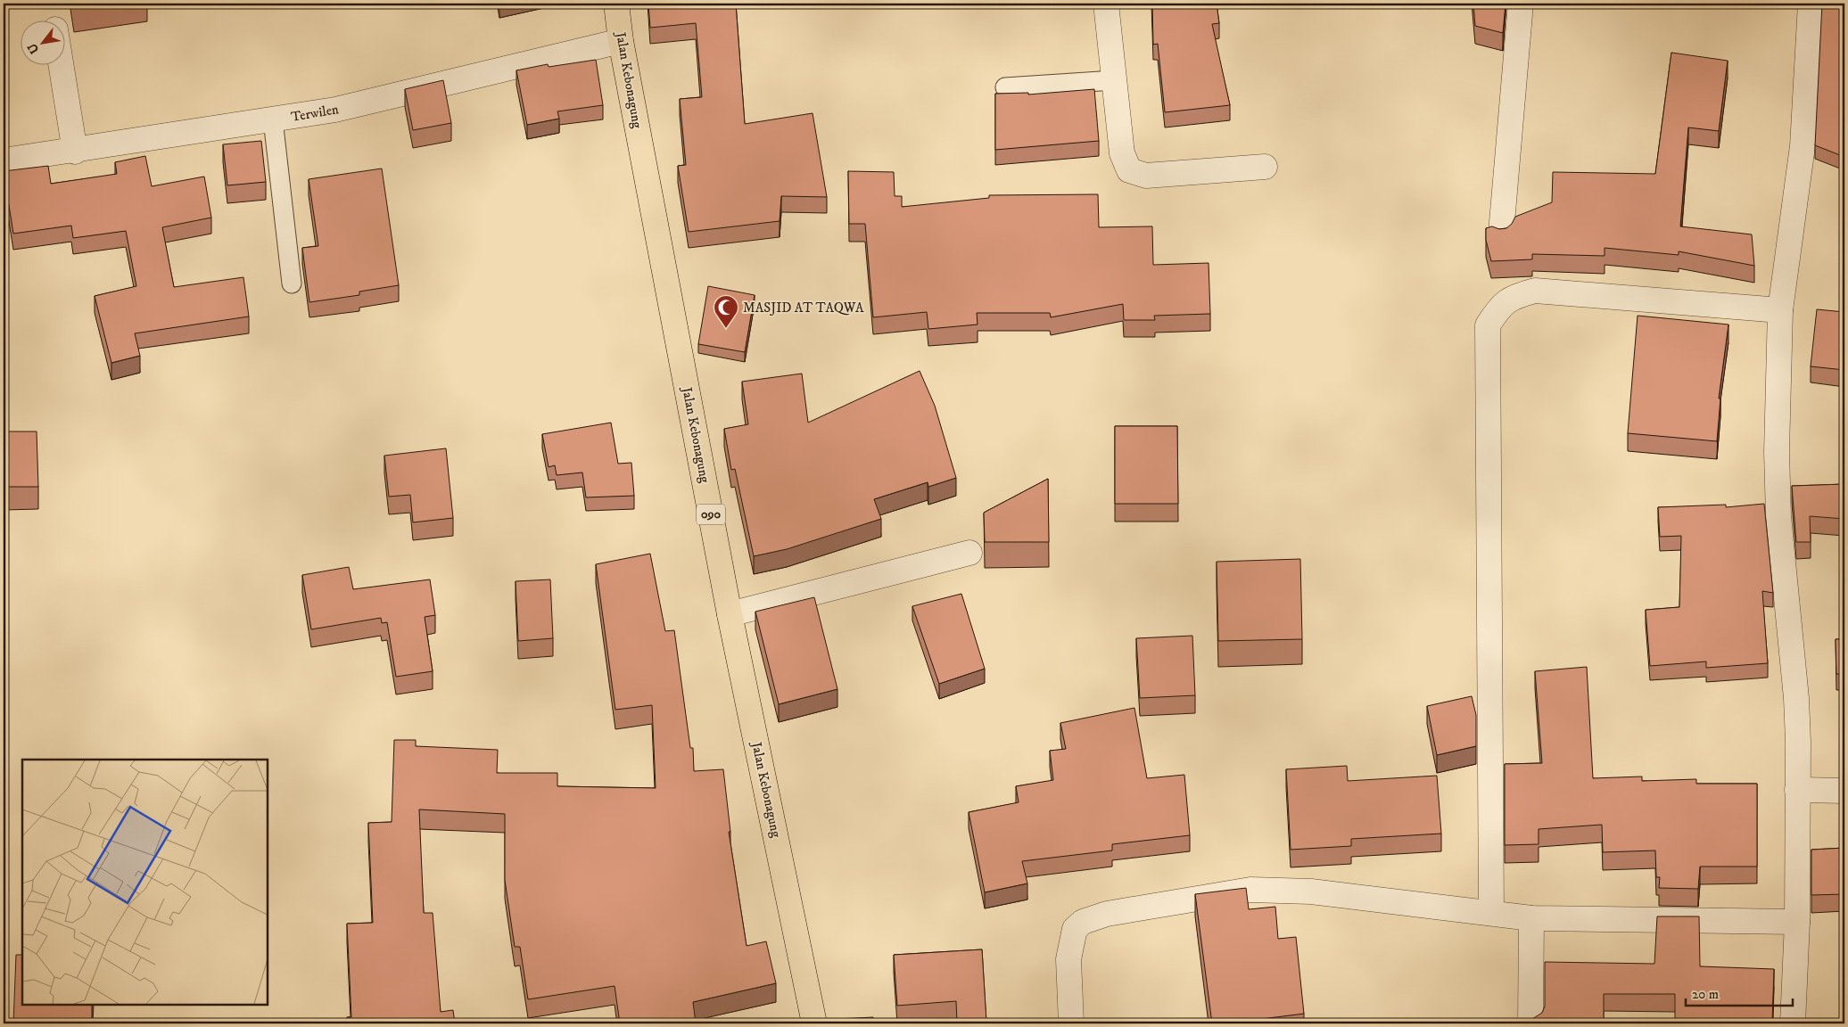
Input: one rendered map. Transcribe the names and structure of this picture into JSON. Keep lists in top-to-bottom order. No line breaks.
{"streets":{"main road":["Jalan Kebonagung","090"],"street":["Terwilen"]},"crossings":[["Jalan Kebonagung","Terwilen"]],"places":{"mosque":["MASJID AT TAQWA"]},"scale_bar":"20 m","north":"bottom left"}
